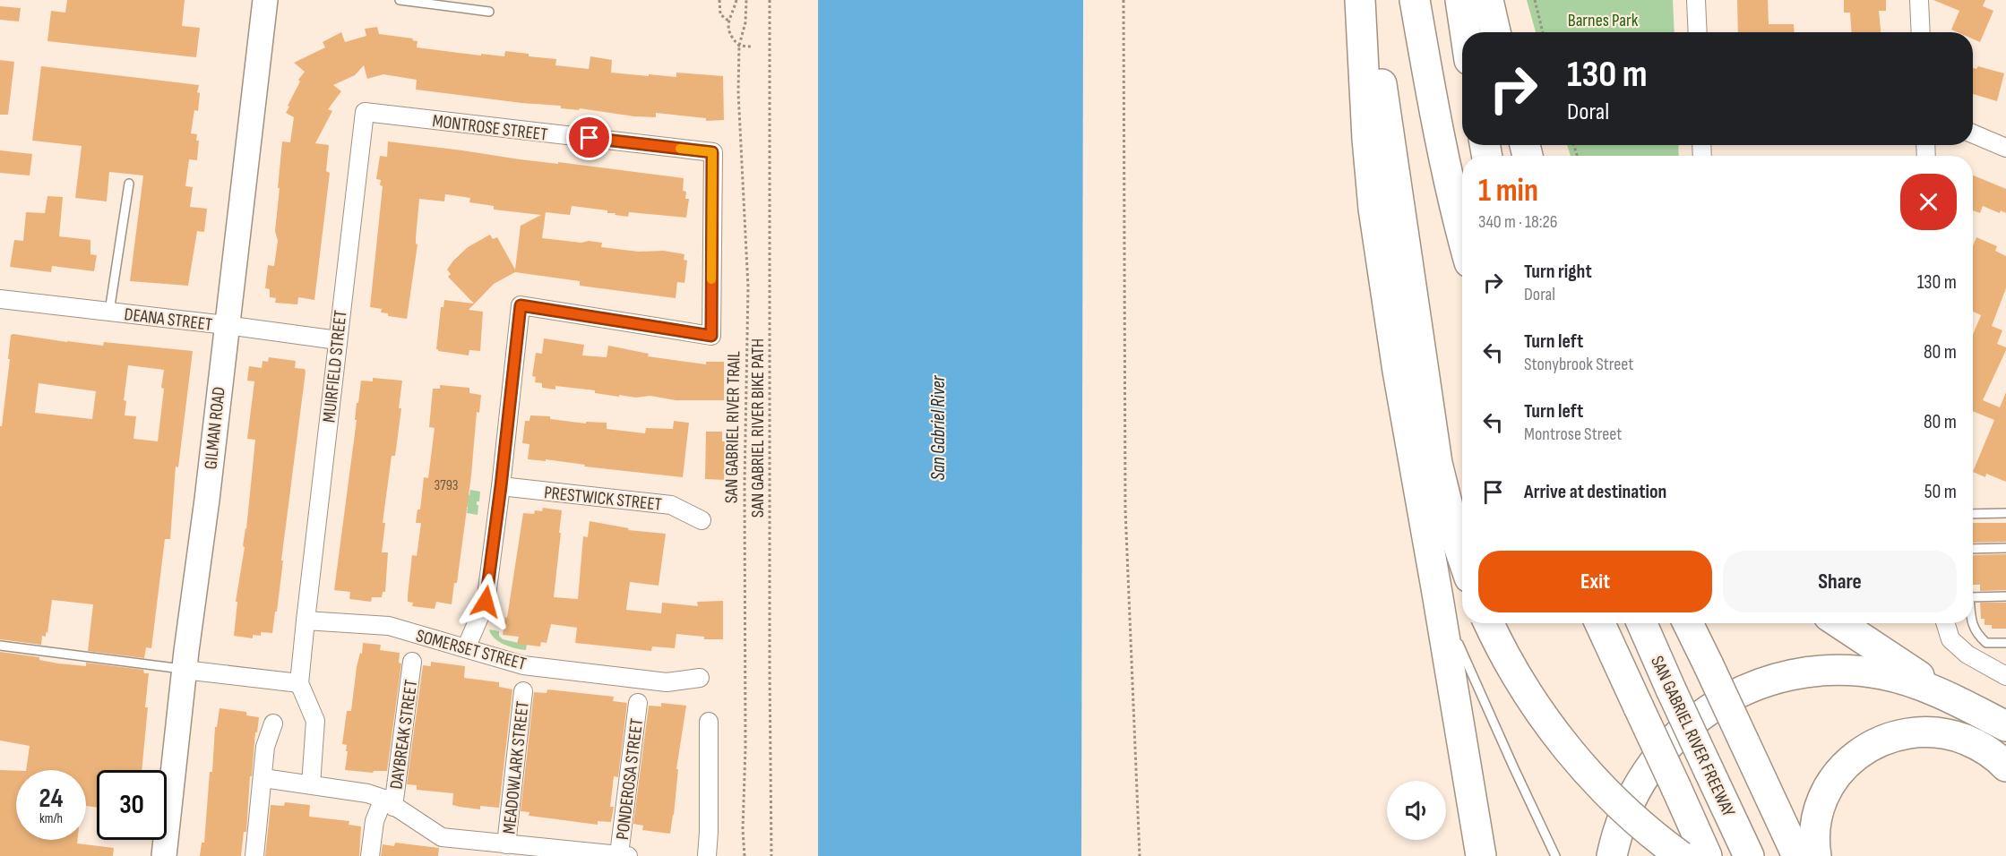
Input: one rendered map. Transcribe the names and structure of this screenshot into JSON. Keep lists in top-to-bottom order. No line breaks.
{"streets":{"highway":["SAN GABRIEL RIVER FREEWAY"],"street":["MONTROSE STREET","DEANA STREET","MUIRFIELD STREET","GILMAN ROAD","PRESTWICK STREET","SOMERSET STREET","DAYBREAK STREET","MEADOWLARK STREET","PONDEROSA STREET"],"path":["SAN GABRIEL RIVER TRAIL","SAN GABRIEL RIVER BIKE PATH"]},"crossings":[["MONTROSE STREET","MUIRFIELD STREET"],["MONTROSE STREET","PRESTWICK STREET"],["DEANA STREET","MUIRFIELD STREET"],["DEANA STREET","GILMAN ROAD"],["MUIRFIELD STREET","SOMERSET STREET"],["DAYBREAK STREET","MEADOWLARK STREET"],["DAYBREAK STREET","PONDEROSA STREET"]],"water":["San Gabriel River"],"parks":["Barnes Park"],"house_numbers":["3793"],"page":{"turn":["130 m","Doral"],"heading":["1 min","340 m · 18:26"],"list":[{"name":"Turn right","note":"Doral","value":"130 m"},{"name":"Turn left","note":"Stonybrook Street","value":"80 m"},{"name":"Turn left","note":"Montrose Street","value":"80 m"},{"name":"Arrive at destination","value":"50 m"}],"buttons":["Exit","Share"],"speed":"24 km/h","limit":"30"}}
